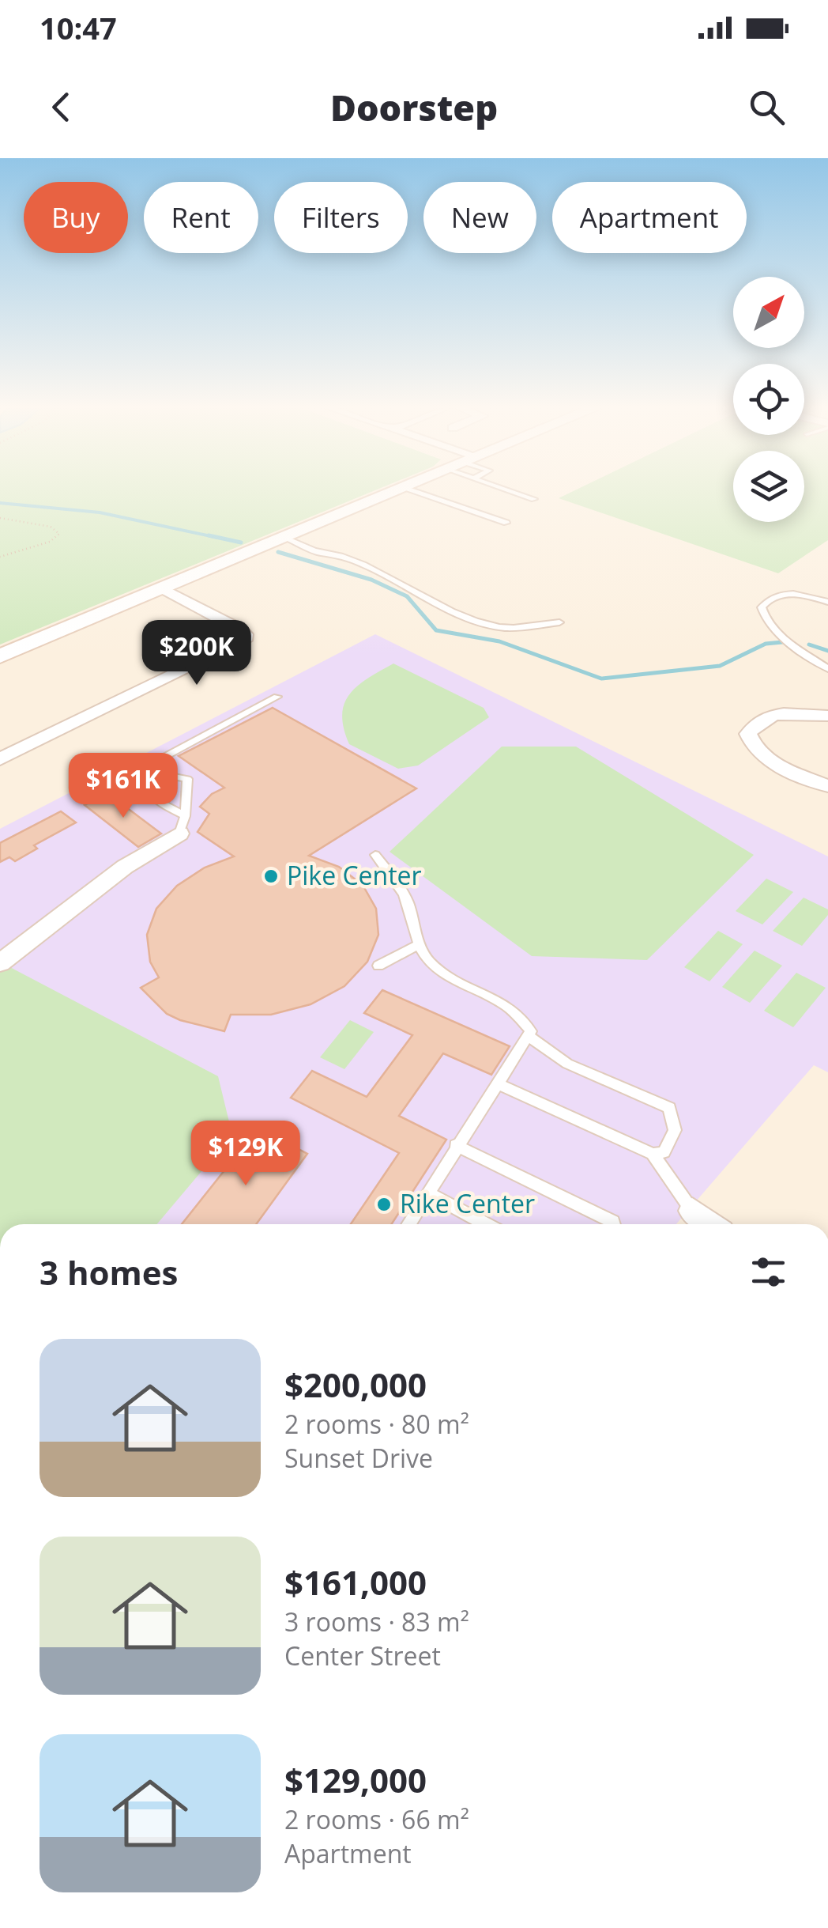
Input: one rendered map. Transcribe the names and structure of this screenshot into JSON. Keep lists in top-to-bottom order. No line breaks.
{"places":["Pike Center","Rike Center"],"north":"top right","page":{"status":"10:47","header":"Doorstep","chip":["Buy","Rent","Filters","New","Apartment"],"price":["$200K","$161K","$129K"],"heading":"3 homes","list":[{"name":"$200,000","note":"2 rooms · 80 m² · Sunset Drive"},{"name":"$161,000","note":"3 rooms · 83 m² · Center Street"},{"name":"$129,000","note":"2 rooms · 66 m² · Apartment"}]}}
